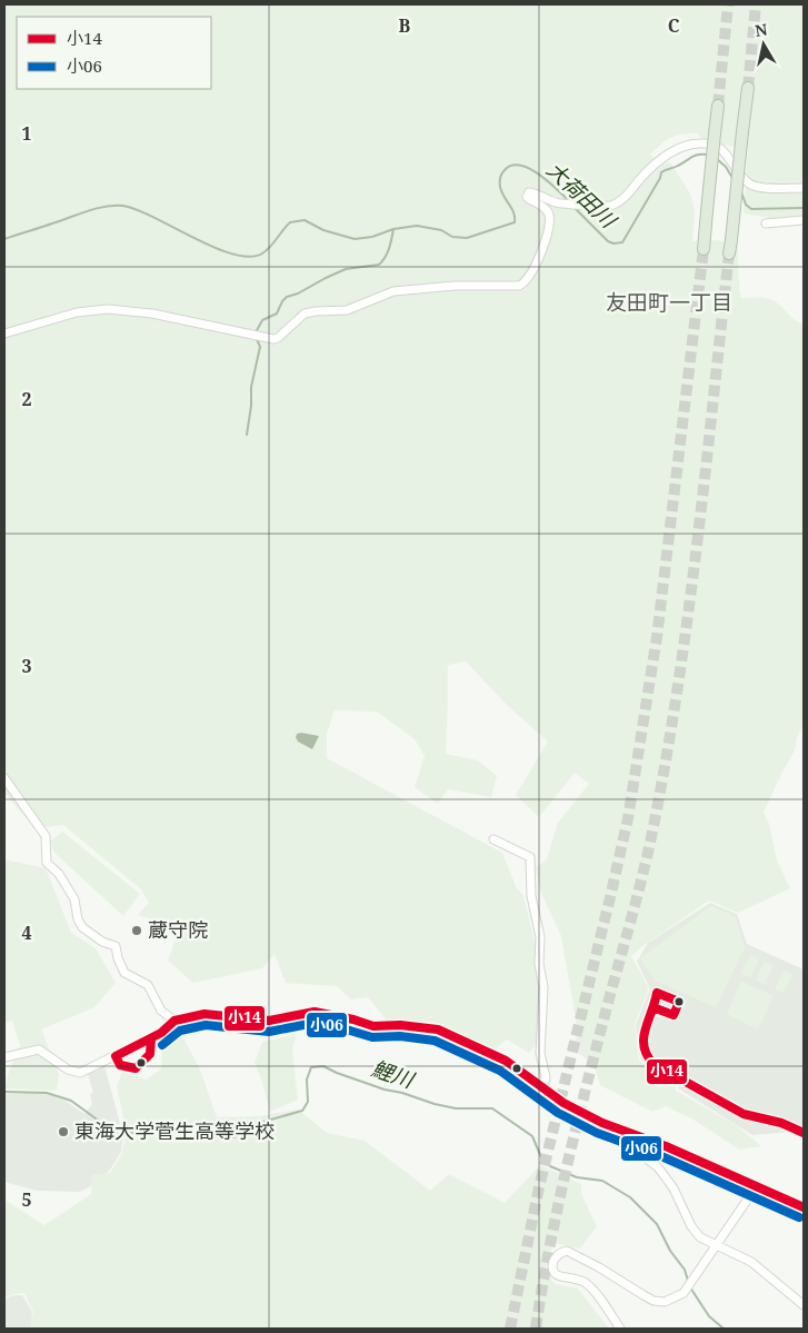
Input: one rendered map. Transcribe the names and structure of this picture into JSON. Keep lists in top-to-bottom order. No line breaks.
{"districts":["友田町一丁目"],"water":["大荷田川","鯉川"],"places":["蔵守院","東海大学菅生高等学校"],"lines":["transit line 小14","transit line 小06"],"legend":["小14","小06"],"north":"top","grid":{"columns":["B","C"],"rows":["1","2","3","4","5"]}}
